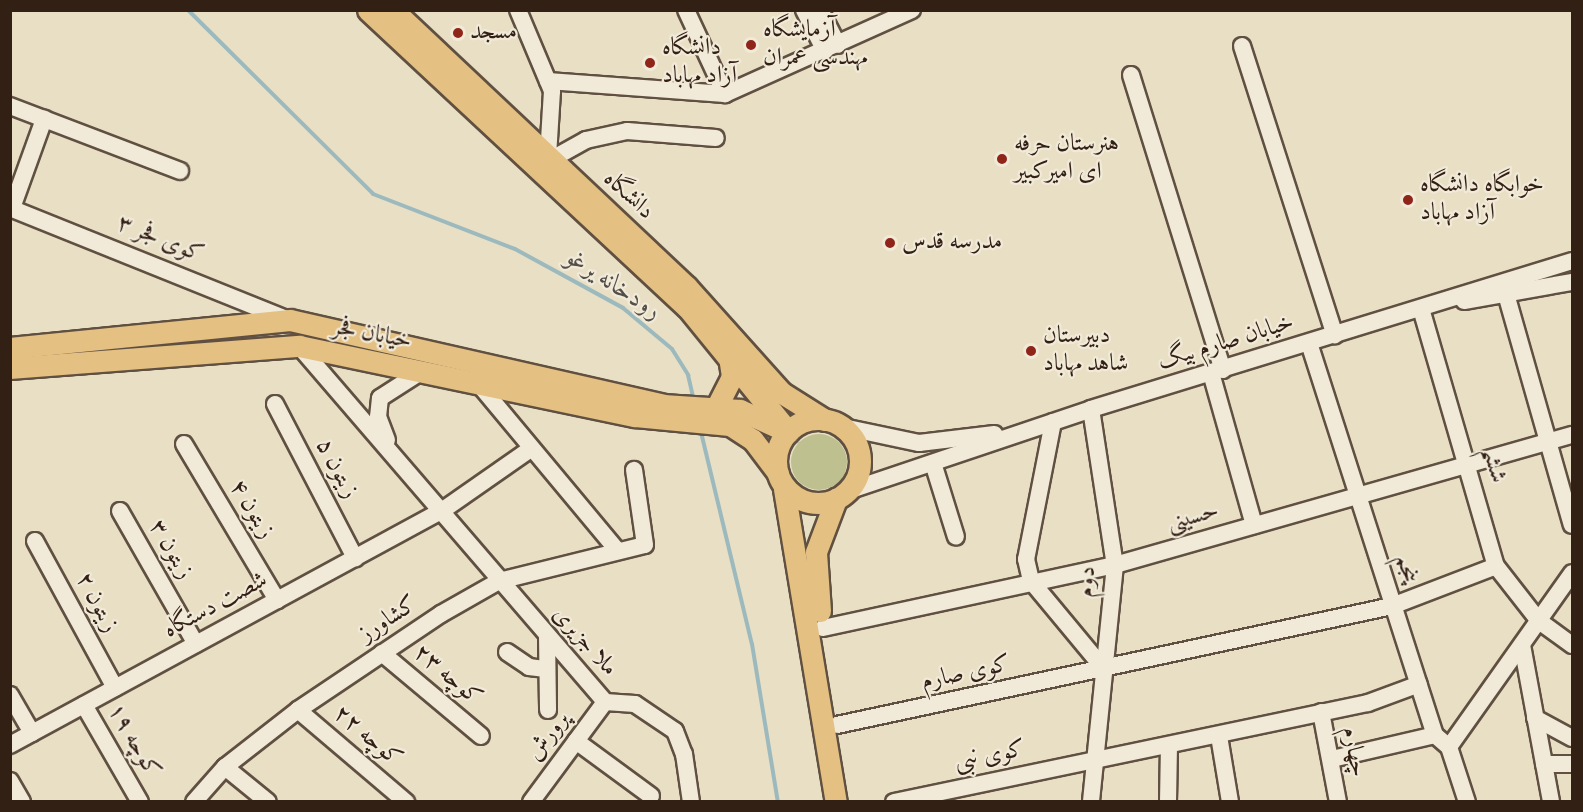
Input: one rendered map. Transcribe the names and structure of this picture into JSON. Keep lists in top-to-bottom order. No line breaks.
{"streets":{"main road":["دانشگاه","خیابان فجر"],"street":["کوی فجر ۳","خیابان صارم بیگ","ششم","زیتون ۵","زیتون ۴","حسینی","زیتون ۳","پنجم","دوم","زیتون ۲","شصت دستگاه","کشاورز","ملا جزیری","کوی صارم","کوچه ۲۳","کوچه ۲۲","پرورش","کوچه ۱۹","چهارم","کوی نبی"]},"crossings":[["دانشگاه","خیابان فجر"],["دانشگاه","خیابان صارم بیگ"],["کوی فجر ۳","خیابان فجر"],["خیابان فجر","خیابان صارم بیگ"],["خیابان فجر","ملا جزیری"],["خیابان صارم بیگ","ششم"],["خیابان صارم بیگ","پنجم"],["خیابان صارم بیگ","دوم"],["ششم","حسینی"],["ششم","کوی صارم"],["زیتون ۵","شصت دستگاه"],["زیتون ۴","شصت دستگاه"],["حسینی","پنجم"],["حسینی","دوم"],["زیتون ۳","شصت دستگاه"],["پنجم","کوی صارم"],["پنجم","کوی نبی"],["دوم","کوی صارم"],["دوم","کوی نبی"],["زیتون ۲","شصت دستگاه"],["شصت دستگاه","ملا جزیری"],["شصت دستگاه","کوچه ۱۹"],["کشاورز","ملا جزیری"],["کشاورز","کوچه ۲۳"],["کشاورز","کوچه ۲۲"],["ملا جزیری","پرورش"],["چهارم","کوی نبی"]],"water":["رودخانه یرغو"],"places":["مسجد","آزمایشگاه مهندسی عمران","دانشگاه آزاد مهاباد","هنرستان حرفه ای امیرکبیر","خوابگاه دانشگاه آزاد مهاباد","مدرسه قدس","دبیرستان شاهد مهاباد"]}
